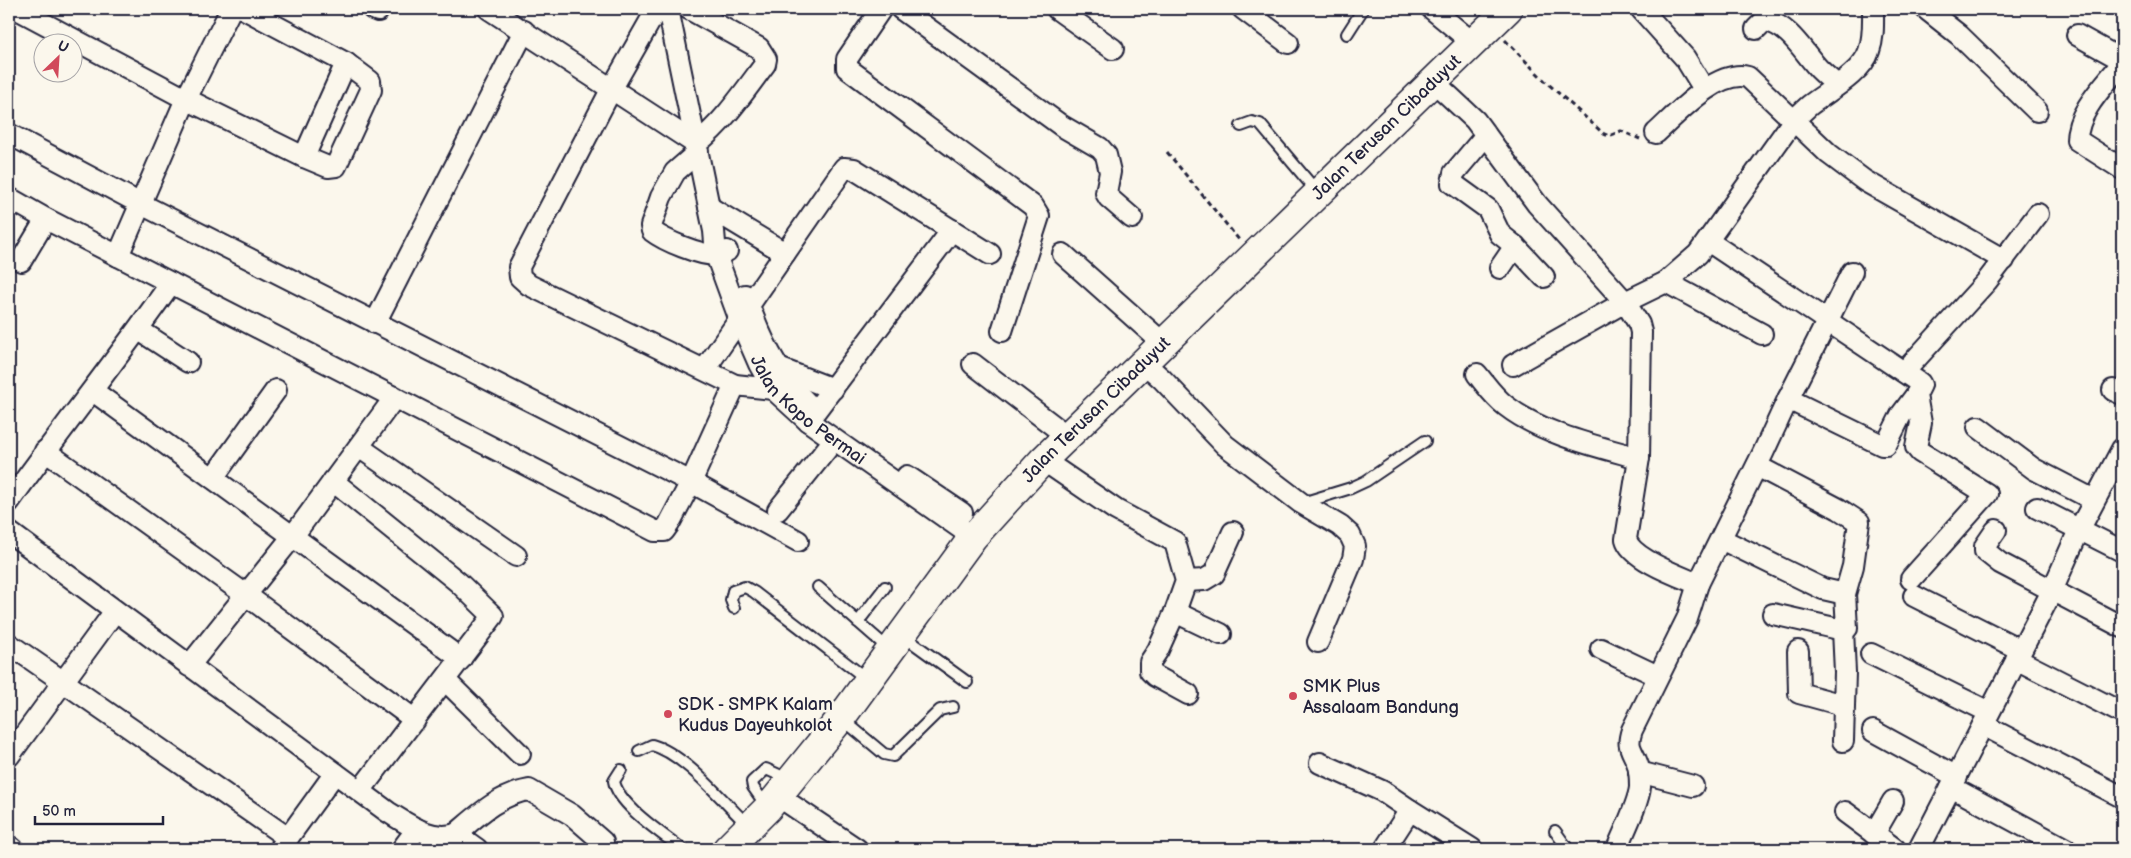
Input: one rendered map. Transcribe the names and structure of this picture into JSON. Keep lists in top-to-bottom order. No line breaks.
{"streets":{"main road":["Jalan Terusan Cibaduyut"],"street":["Jalan Kopo Permai"]},"crossings":[["Jalan Terusan Cibaduyut","Jalan Kopo Permai"]],"places":["SMK Plus Assalaam Bandung","SDK - SMPK Kalam Kudus Dayeuhkolot"],"scale_bar":"50 m","north":"top right"}
